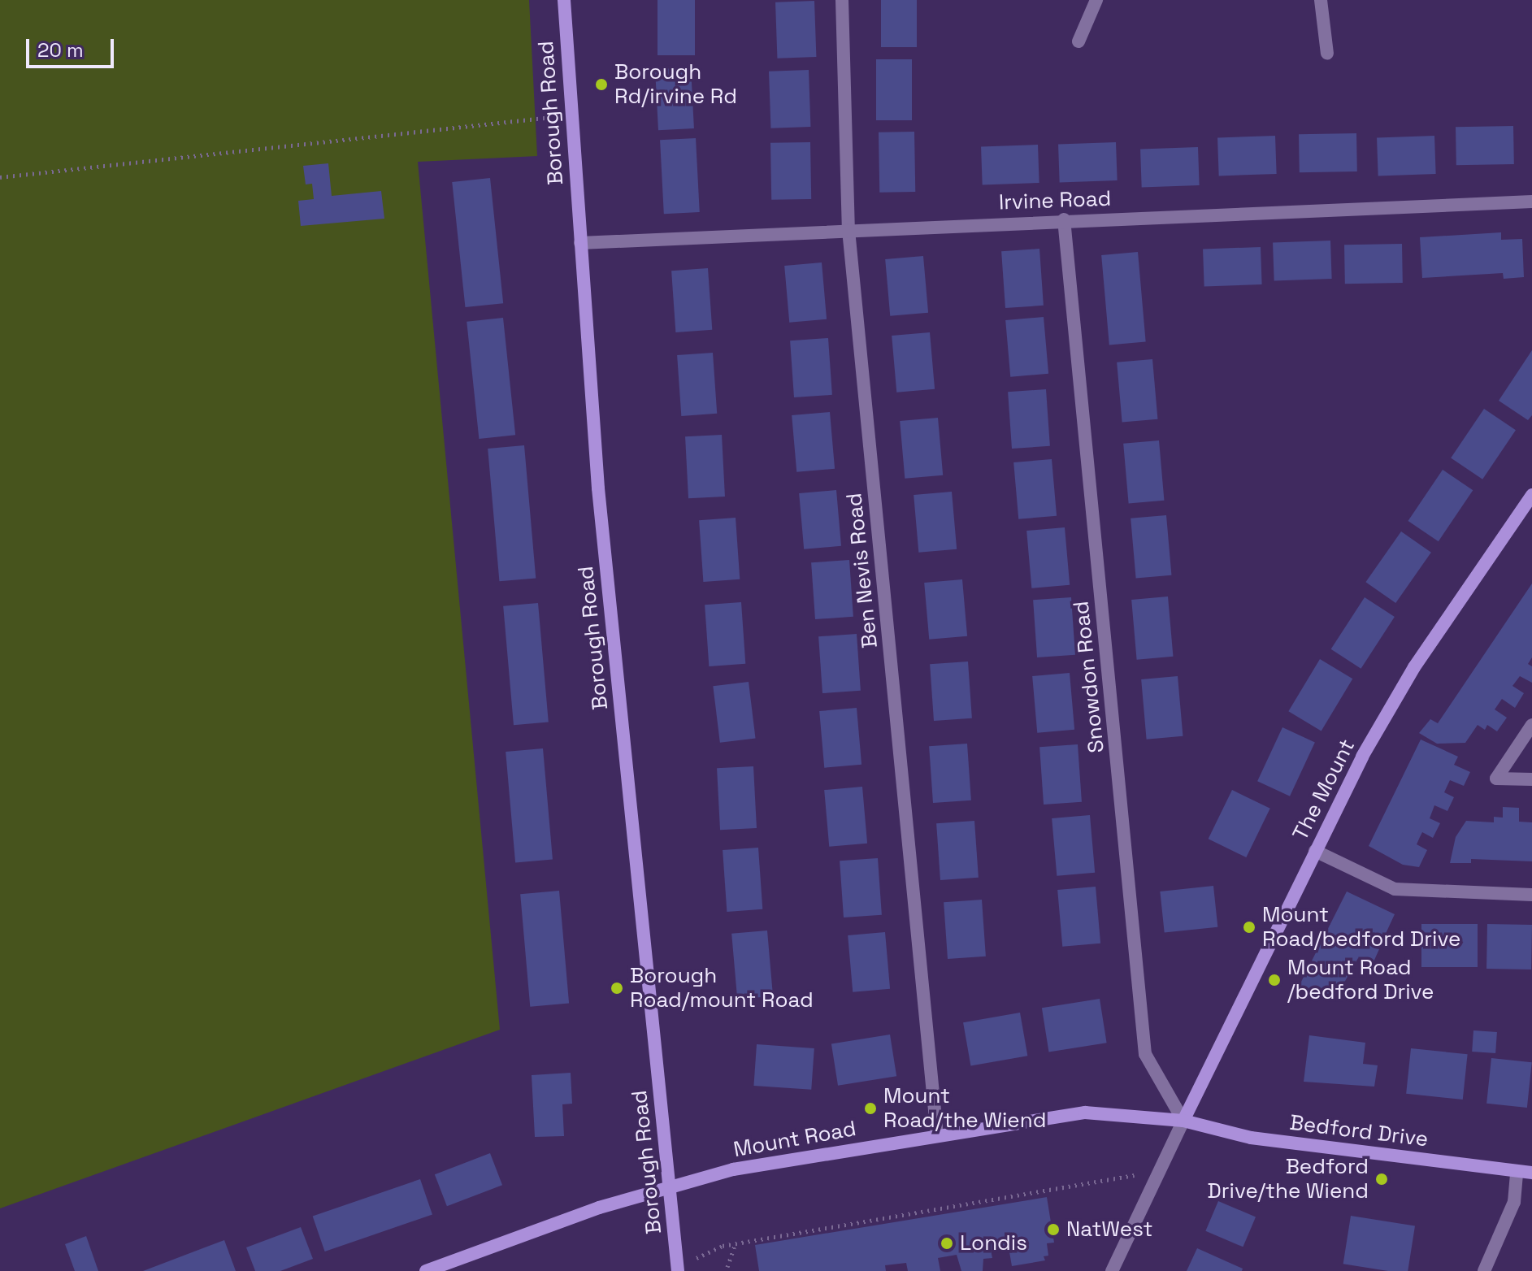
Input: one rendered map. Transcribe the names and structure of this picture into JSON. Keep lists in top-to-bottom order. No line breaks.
{"streets":{"street":["Borough Road","Irvine Road","Ben Nevis Road","Snowdon Road","The Mount","Bedford Drive","Mount Road"]},"crossings":[["Borough Road","Irvine Road"],["Borough Road","Mount Road"],["Irvine Road","Ben Nevis Road"],["Irvine Road","Snowdon Road"],["Ben Nevis Road","Mount Road"],["Snowdon Road","The Mount"],["Snowdon Road","Bedford Drive"],["Snowdon Road","Mount Road"],["The Mount","Bedford Drive"],["The Mount","Mount Road"],["Bedford Drive","Mount Road"]],"places":["Borough Rd/irvine Rd","Mount Road/bedford Drive","Mount Road /bedford Drive","Borough Road/mount Road","Mount Road/the Wiend","Bedford Drive/the Wiend","NatWest","Londis"],"scale_bar":"20 m"}
